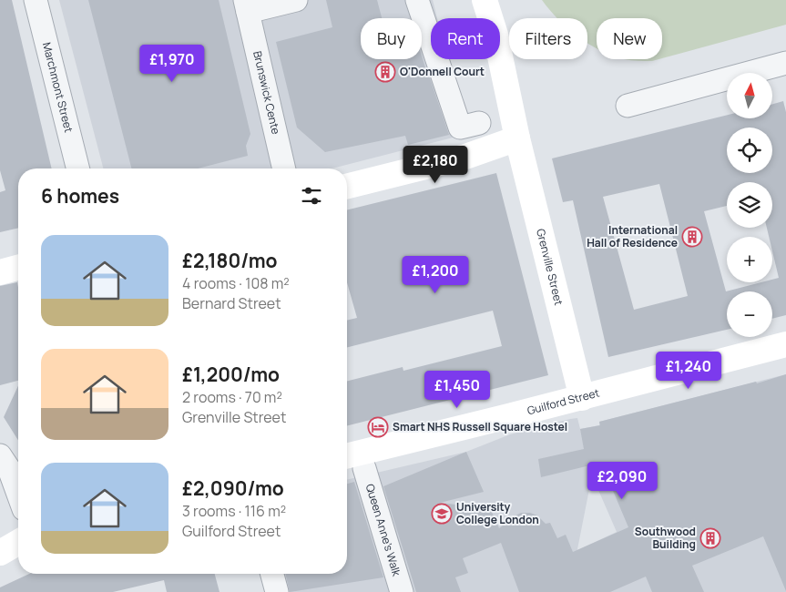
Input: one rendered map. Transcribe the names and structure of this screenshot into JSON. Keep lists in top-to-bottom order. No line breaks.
{"streets":{"main road":["Grenville Street","Guilford Street"],"street":["Marchmont Street","Brunswick Cente","Queen Anne's Walk"]},"crossings":[["Grenville Street","Guilford Street"]],"places":{"building":["O'Donnell Court","International Hall of Residence","Southwood Building"],"hotel":["Smart NHS Russell Square Hostel"],"school or university":["University College London"]},"north":"top","page":{"chip":["Buy","Rent","Filters","New"],"price":["£1,970","£2,180","£1,200","£1,240","£1,450","£2,090"],"map_buttons":["+","−"],"heading":"6 homes","list":[{"name":"£2,180/mo","note":"4 rooms · 108 m² · Bernard Street"},{"name":"£1,200/mo","note":"2 rooms · 70 m² · Grenville Street"},{"name":"£2,090/mo","note":"3 rooms · 116 m² · Guilford Street"}]}}
